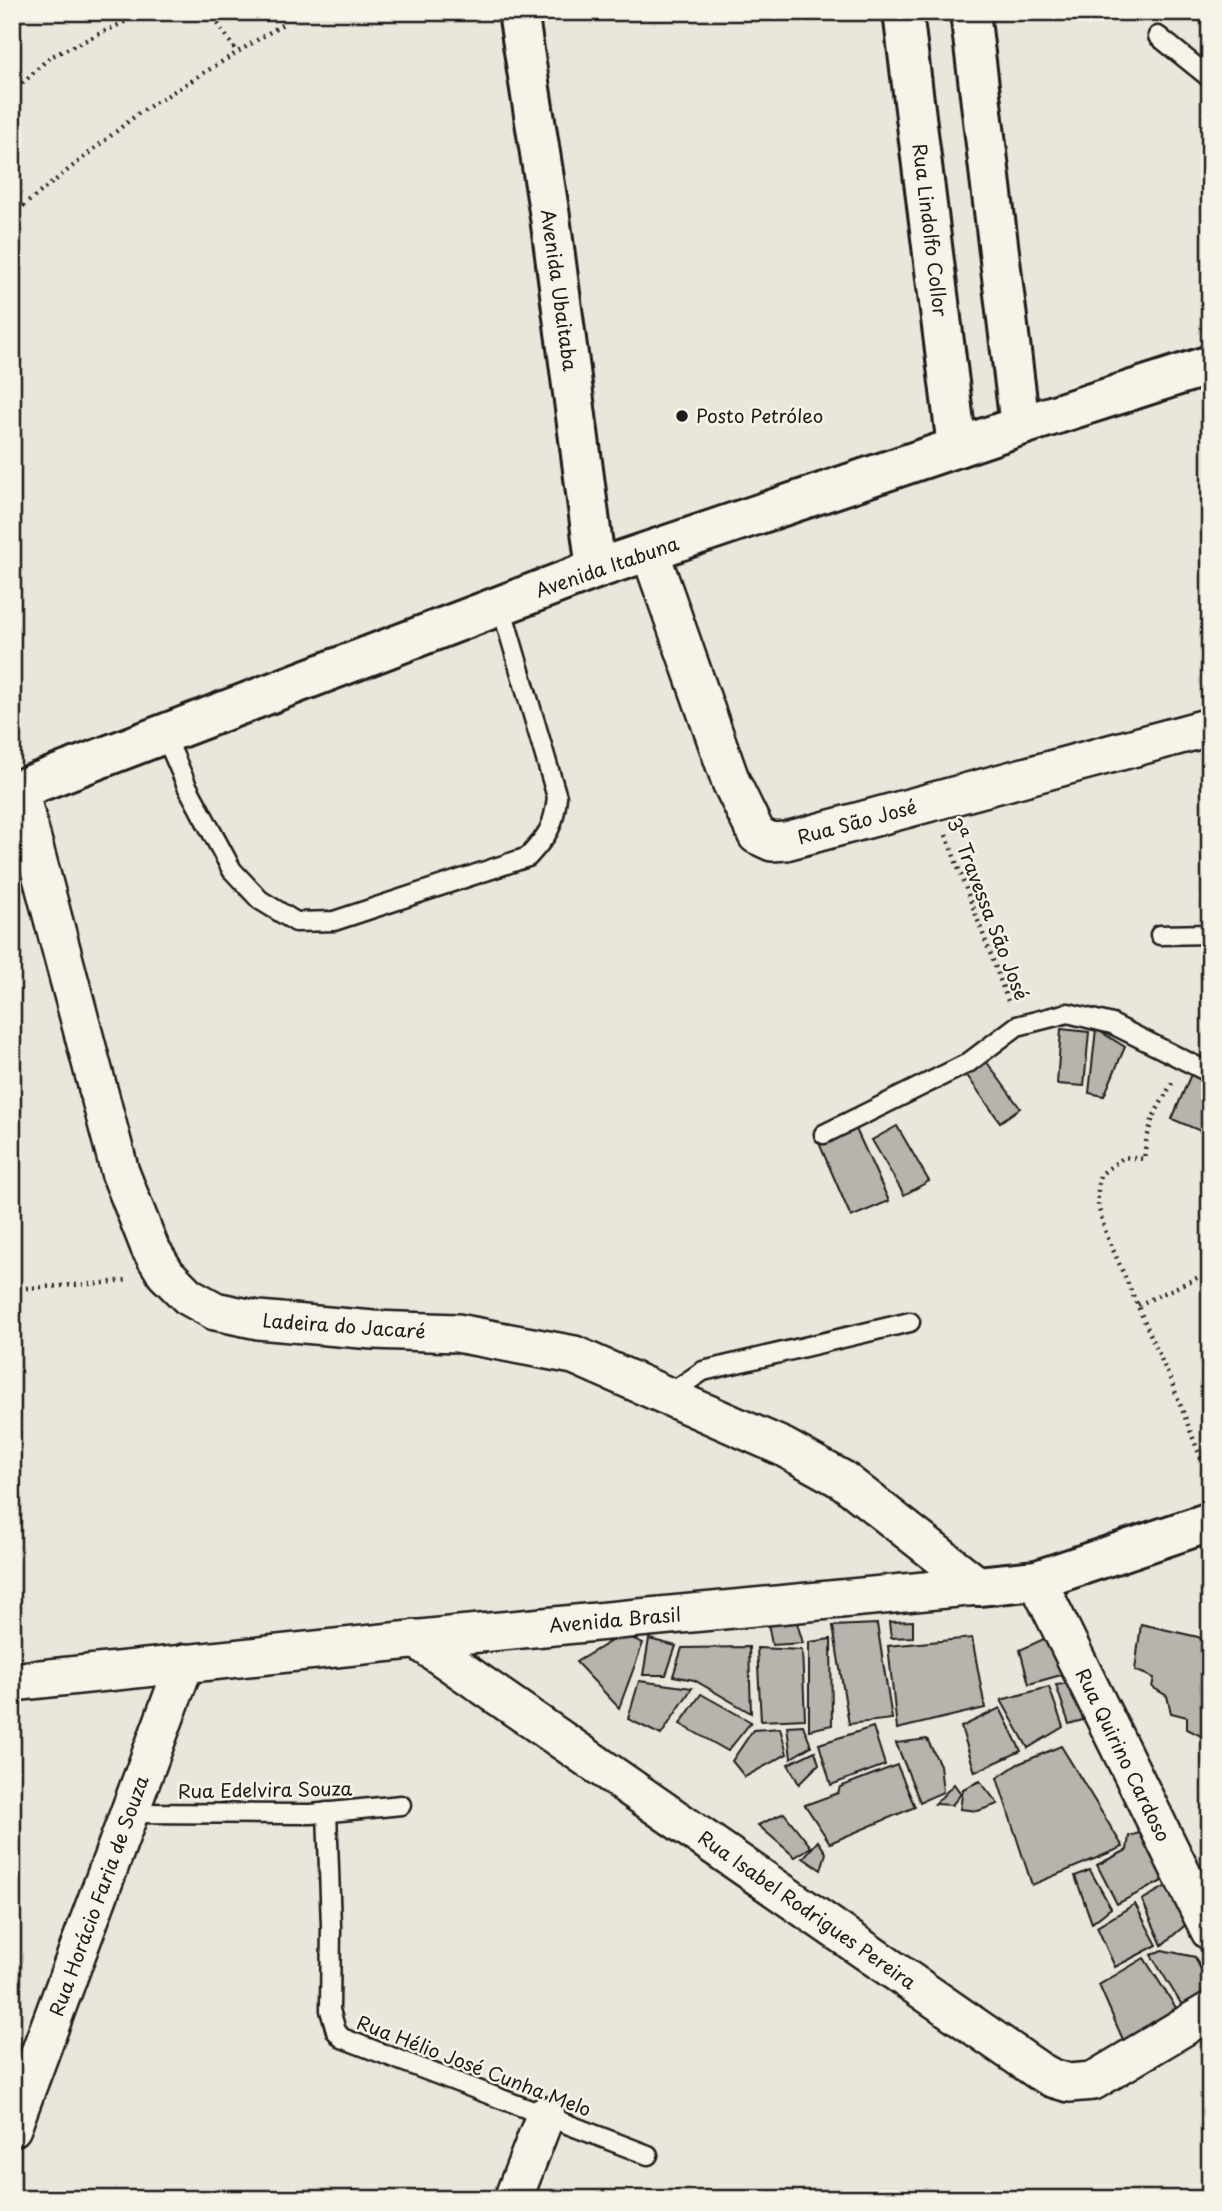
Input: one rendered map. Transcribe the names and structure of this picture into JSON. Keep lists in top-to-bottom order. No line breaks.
{"streets":{"main road":["Rua Lindolfo Collor","Avenida Ubaitaba","Avenida Itabuna","Avenida Brasil"],"street":["Rua São José","Ladeira do Jacaré","Rua Quirino Cardoso","Rua Horácio Faria de Souza","Rua Isabel Rodrigues Pereira"],"lane":["Rua Edelvira Souza","Rua Hélio José Cunha Melo"],"path":["3ª Travessa São José"]},"crossings":[["Rua Lindolfo Collor","Avenida Itabuna"],["Avenida Ubaitaba","Avenida Itabuna"],["Avenida Itabuna","Rua São José"],["Avenida Itabuna","Ladeira do Jacaré"],["Rua São José","3ª Travessa São José"],["Ladeira do Jacaré","Avenida Brasil"],["Avenida Brasil","Rua Quirino Cardoso"],["Avenida Brasil","Rua Horácio Faria de Souza"],["Avenida Brasil","Rua Isabel Rodrigues Pereira"],["Rua Edelvira Souza","Rua Horácio Faria de Souza"],["Rua Edelvira Souza","Rua Hélio José Cunha Melo"]],"places":["Posto Petróleo"]}
